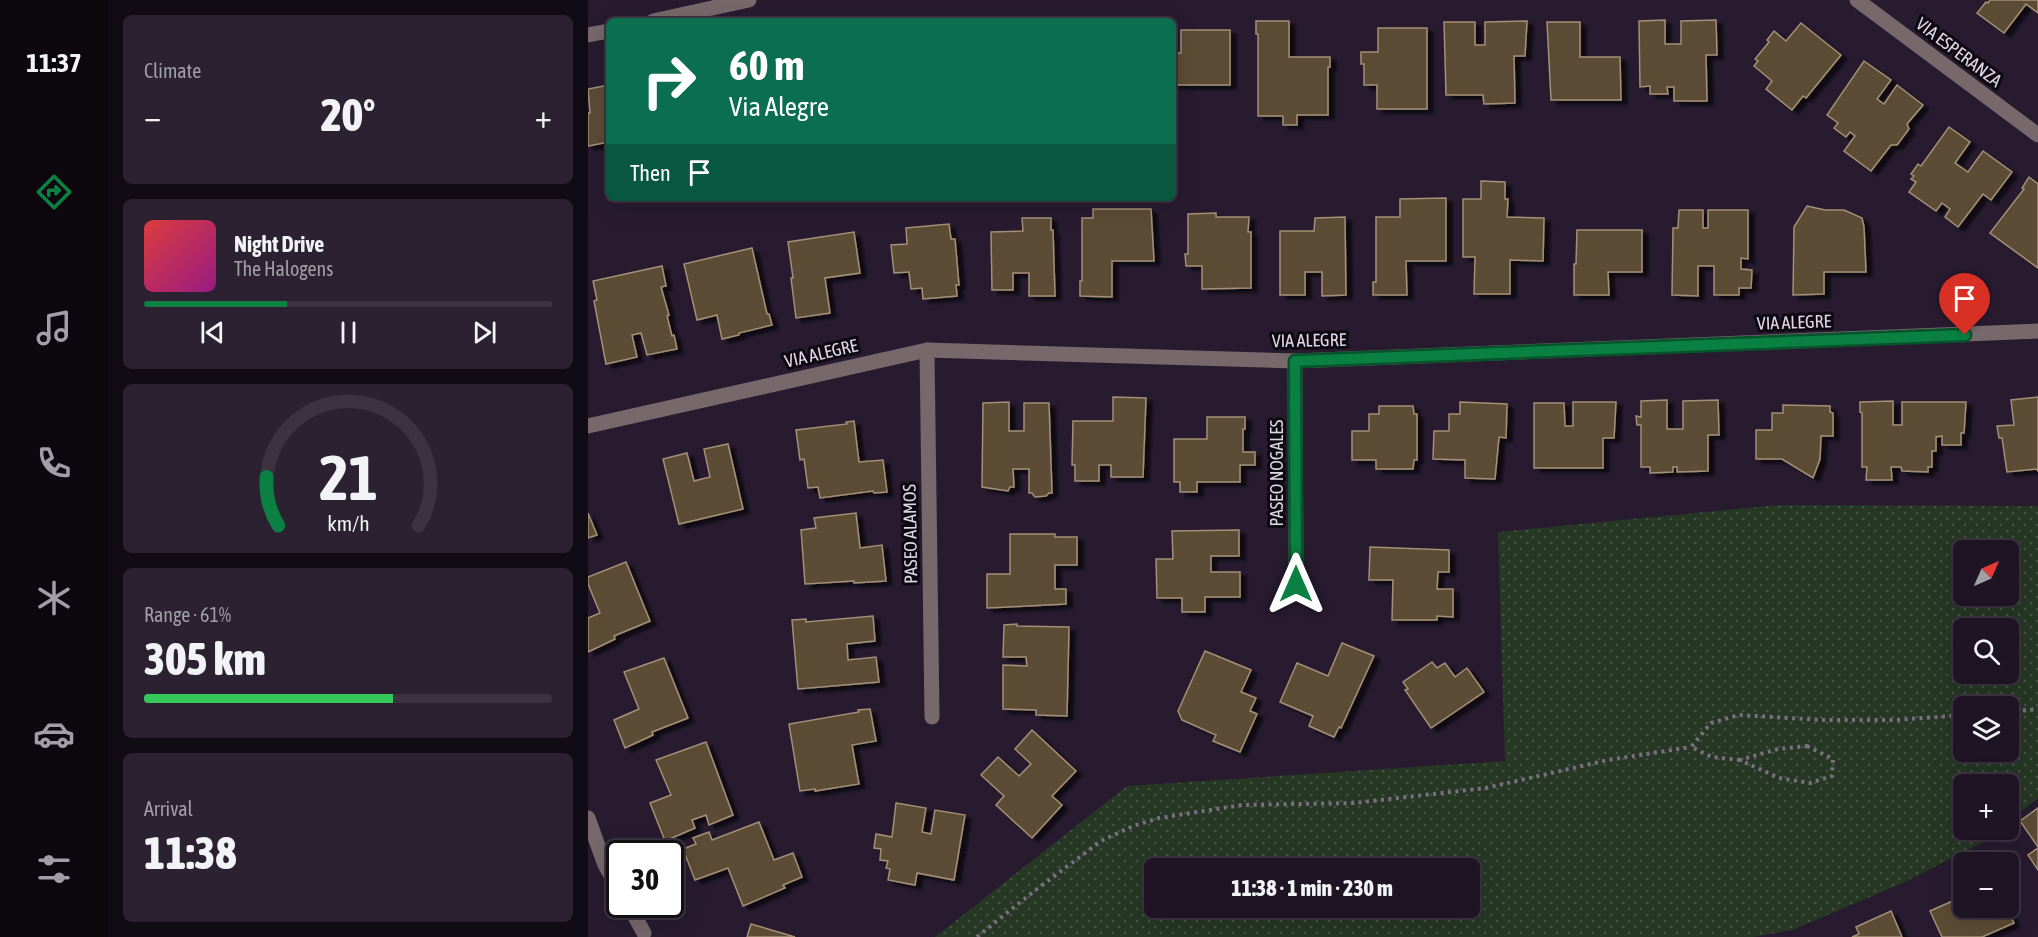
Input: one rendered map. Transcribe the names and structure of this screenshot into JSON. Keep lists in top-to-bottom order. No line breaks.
{"streets":{"street":["VIA ESPERANZA","VIA ALEGRE","PASEO NOGALES","PASEO ALAMOS"]},"crossings":[["VIA ALEGRE","PASEO NOGALES"],["VIA ALEGRE","PASEO ALAMOS"]],"north":"top right","page":{"tabs":"11:37","tile":["Climate",["Range · 61%","305 km"],["Arrival","11:38"]],"turn":["60 m","Via Alegre"],"heat":["−","20°","+"],"then":"Then","song":["Night Drive","The Halogens"],"map_buttons":["+","−"],"limit":"30","trip":"11:38 · 1 min · 230 m","gauge":["21","km/h"]}}
